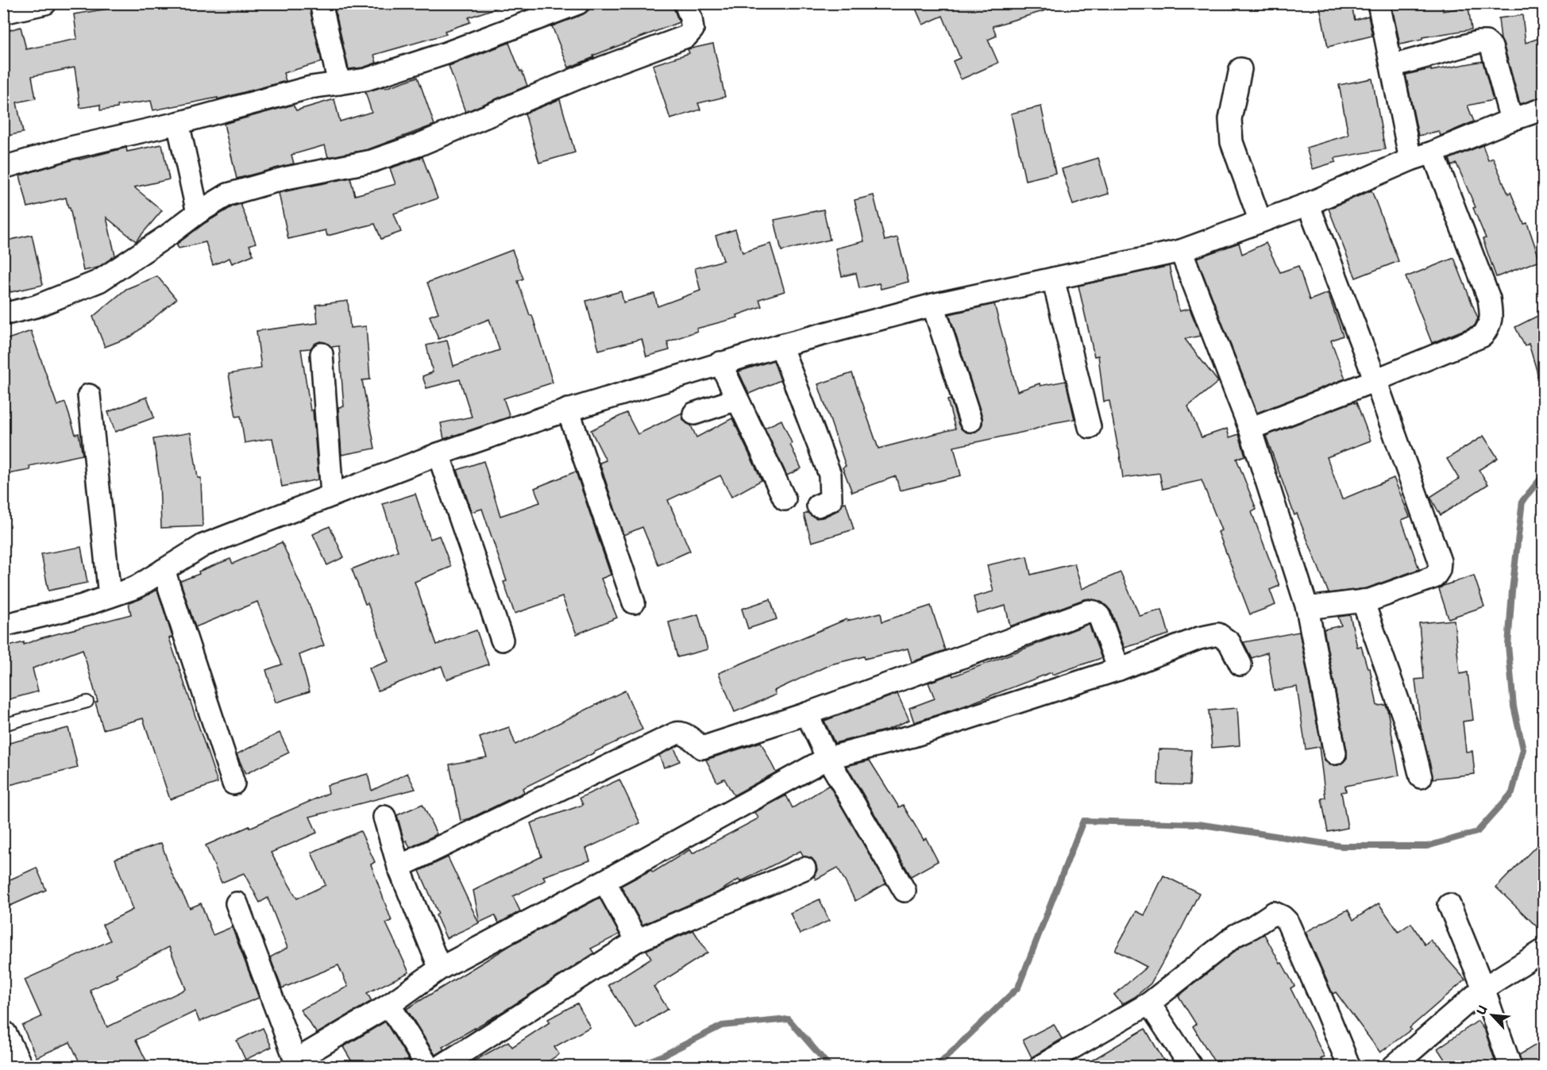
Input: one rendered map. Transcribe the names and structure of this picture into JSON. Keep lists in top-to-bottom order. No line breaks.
{"north":"top left"}
